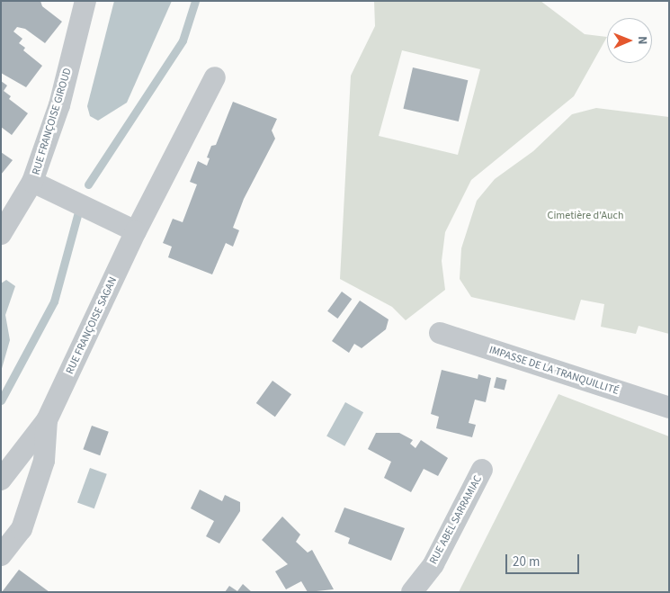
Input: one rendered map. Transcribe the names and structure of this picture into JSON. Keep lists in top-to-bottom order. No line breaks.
{"streets":{"street":["RUE FRANÇOISE GIROUD","RUE FRANÇOISE SAGAN","IMPASSE DE LA TRANQUILLITÉ","RUE ABEL SARRAMIAC"]},"parks":["Cimetière d'Auch"],"scale_bar":"20 m","north":"right"}
